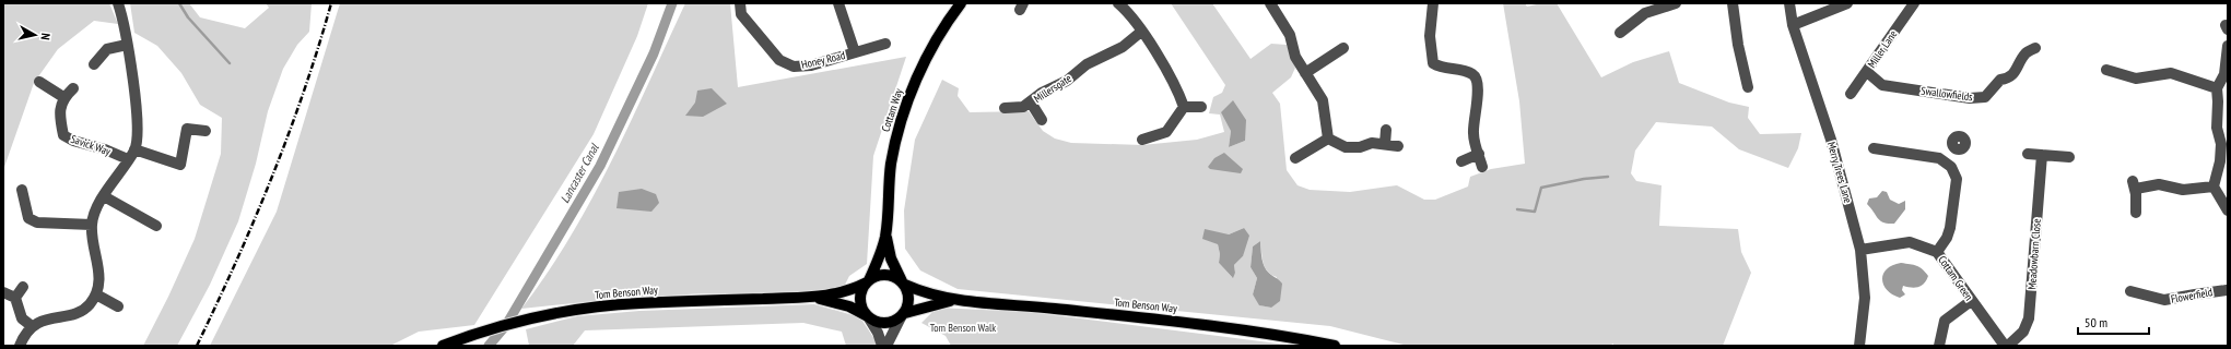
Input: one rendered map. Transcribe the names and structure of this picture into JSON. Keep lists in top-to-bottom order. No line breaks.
{"streets":{"main road":["Cottam Way","Tom Benson Way"],"street":["Miller Lane","Honey Road","Millersgate","Swallowfields","Savick Way","Merry Trees Lane","Meadowbarn Close","Cottam Green","Flowerfield"]},"crossings":[["Miller Lane","Swallowfields"],["Cottam Way","Tom Benson Way"],["Merry Trees Lane","Cottam Green"]],"water":["Lancaster Canal"],"parks":["Tom Benson Walk"],"scale_bar":"50 m","north":"right"}
